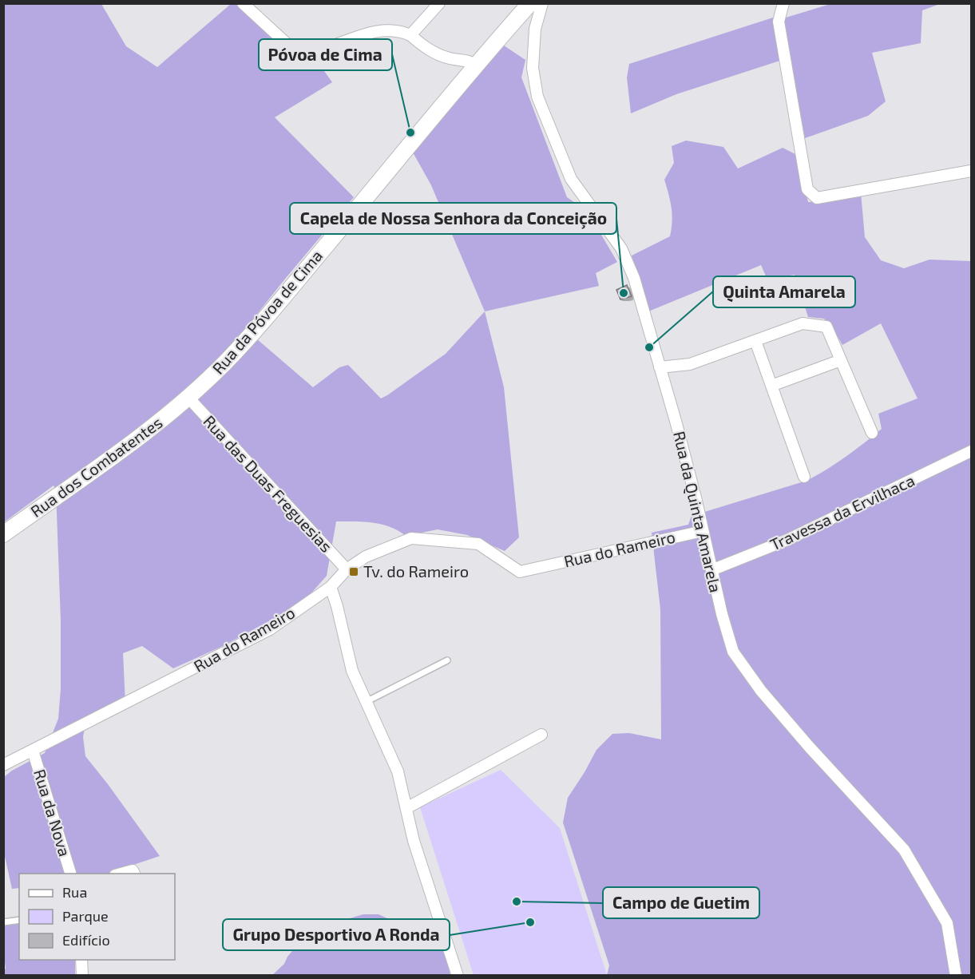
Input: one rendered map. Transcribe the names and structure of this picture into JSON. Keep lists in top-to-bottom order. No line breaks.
{"streets":{"main road":["Rua da Póvoa de Cima","Rua dos Combatentes"],"street":["Rua das Duas Freguesias","Rua da Quinta Amarela","Travessa da Ervilhaca","Rua do Rameiro","Rua da Nova"]},"crossings":[["Rua da Póvoa de Cima","Rua dos Combatentes"],["Rua da Póvoa de Cima","Rua das Duas Freguesias"],["Rua dos Combatentes","Rua das Duas Freguesias"],["Rua das Duas Freguesias","Rua do Rameiro"],["Rua da Quinta Amarela","Travessa da Ervilhaca"],["Rua da Quinta Amarela","Rua do Rameiro"],["Rua do Rameiro","Rua da Nova"]],"places":{"other":["Póvoa de Cima","Capela de Nossa Senhora da Conceição","Quinta Amarela","Campo de Guetim","Grupo Desportivo A Ronda"],"transit":["Tv. do Rameiro"]},"legend":["Rua","Parque","Edifício"]}
